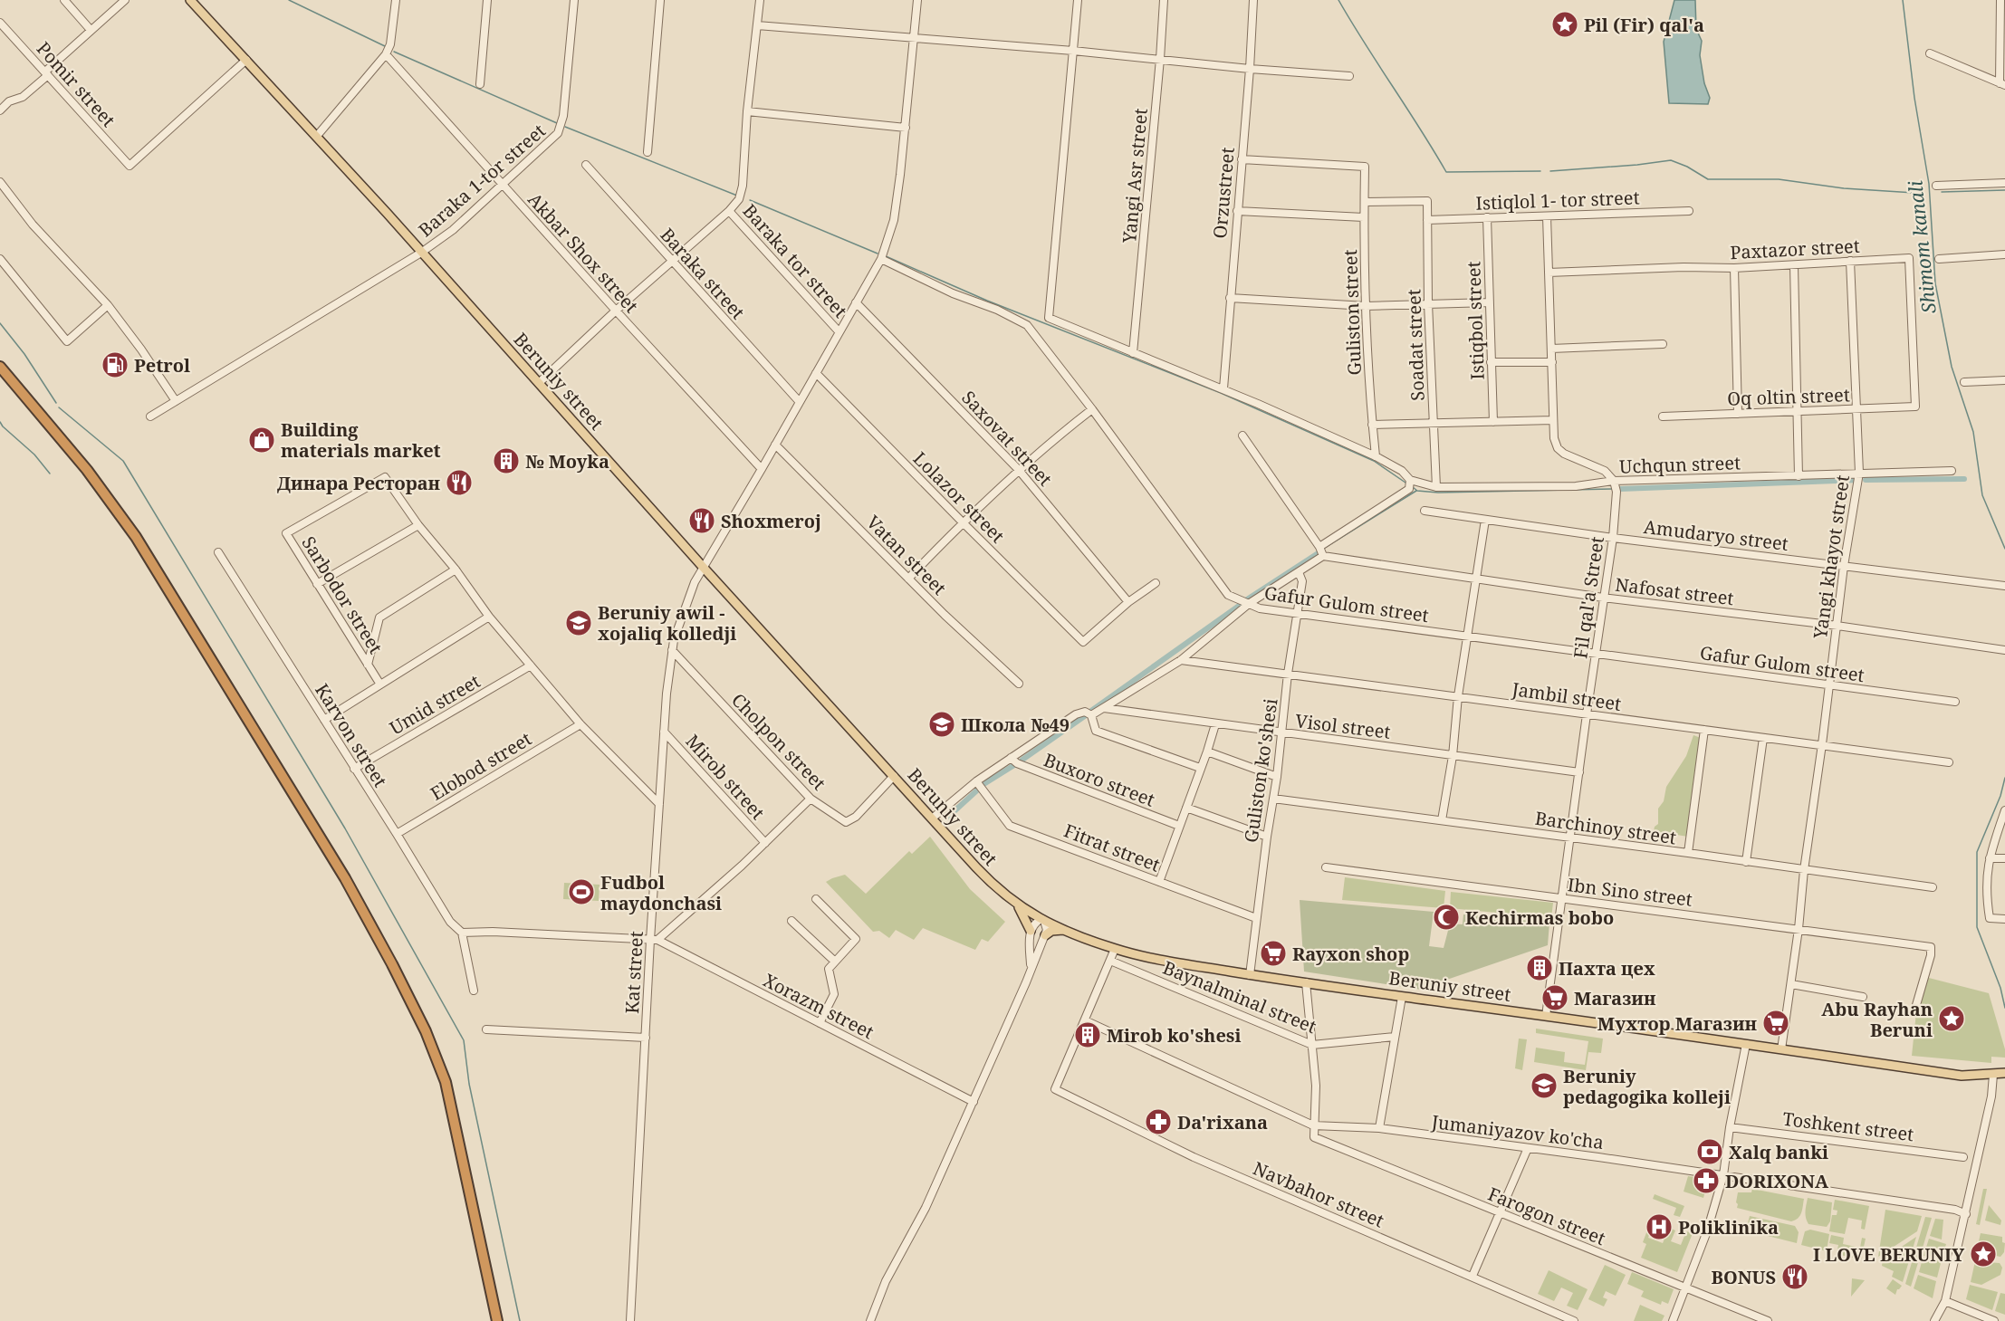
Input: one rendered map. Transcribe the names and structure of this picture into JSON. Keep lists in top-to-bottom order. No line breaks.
{"streets":{"main road":["Beruniy street"],"street":["Pomir street","Yangi Asr street","Baraka 1-tor street","Orzustreet","Istiqlol 1- tor street","Paxtazor street","Akbar Shox street","Baraka tor street","Baraka street","Guliston street","Istiqbol street","Soadat street","Oq oltin street","Saxovat street","Uchqun street","Lolazor street","Amudaryo street","Vatan street","Yangi khayot street","Nafosat street","Sarbodor street","Fil qal'a Street","Gafur Gulom street","Jambil street","Umid street","Visol street","Karvon street","Cholpon street","Elobod street","Guliston ko'shesi","Mirob street","Buxoro street","Barchinoy street","Fitrat street","Ibn Sino street","Kat street","Baynalminal street","Xorazm street","Toshkent street","Jumaniyazov ko'cha","Navbahor street","Farogon street"]},"crossings":[["Pomir street","Beruniy street"],["Baraka 1-tor street","Akbar Shox street"],["Baraka 1-tor street","Beruniy street"],["Orzustreet","Guliston street"],["Istiqlol 1- tor street","Istiqbol street"],["Istiqlol 1- tor street","Soadat street"],["Paxtazor street","Oq oltin street"],["Paxtazor street","Yangi khayot street"],["Akbar Shox street","Kat street"],["Baraka tor street","Kat street"],["Baraka street","Kat street"],["Guliston street","Soadat street"],["Soadat street","Uchqun street"],["Beruniy street","Yangi khayot street"],["Beruniy street","Fil qal'a Street"],["Beruniy street","Cholpon street"],["Beruniy street","Guliston ko'shesi"],["Beruniy street","Kat street"],["Oq oltin street","Yangi khayot street"],["Saxovat street","Lolazor street"],["Saxovat street","Kat street"],["Uchqun street","Yangi khayot street"],["Uchqun street","Fil qal'a Street"],["Lolazor street","Kat street"],["Amudaryo street","Yangi khayot street"],["Amudaryo street","Fil qal'a Street"],["Vatan street","Kat street"],["Yangi khayot street","Nafosat street"],["Yangi khayot street","Gafur Gulom street"],["Yangi khayot street","Jambil street"],["Yangi khayot street","Barchinoy street"],["Yangi khayot street","Ibn Sino street"],["Nafosat street","Fil qal'a Street"],["Fil qal'a Street","Gafur Gulom street"],["Fil qal'a Street","Jambil street"],["Fil qal'a Street","Visol street"],["Fil qal'a Street","Barchinoy street"],["Fil qal'a Street","Ibn Sino street"],["Gafur Gulom street","Guliston ko'shesi"],["Gafur Gulom street","Kat street"],["Jambil street","Guliston ko'shesi"],["Umid street","Karvon street"],["Visol street","Guliston ko'shesi"],["Karvon street","Elobod street"],["Cholpon street","Kat street"],["Guliston ko'shesi","Barchinoy street"],["Guliston ko'shesi","Fitrat street"],["Mirob street","Kat street"],["Kat street","Xorazm street"],["Jumaniyazov ko'cha","Navbahor street"],["Jumaniyazov ko'cha","Farogon street"]],"water":["Shimom kanali"],"places":{"place":["Pil (Fir) qal'a","Abu Rayhan Beruni","I LOVE BERUNIY"],"fuel station":["Petrol"],"shop":["Building materials market"],"building":["№ Moyka","Пахта цех","Mirob ko'shesi"],"restaurant":["Динара Ресторан","Shoxmeroj","BONUS"],"school or university":["Beruniy awil - xojaliq kolledji","Школа №49","Beruniy pedagogika kolleji"],"sports":["Fudbol maydonchasi"],"mosque":["Kechirmas bobo"],"supermarket":["Rayxon shop","Магазин","Мухтор Магазин"],"pharmacy":["Da'rixana","DORIXONA"],"bank":["Xalq banki"],"hospital":["Poliklinika"]}}
